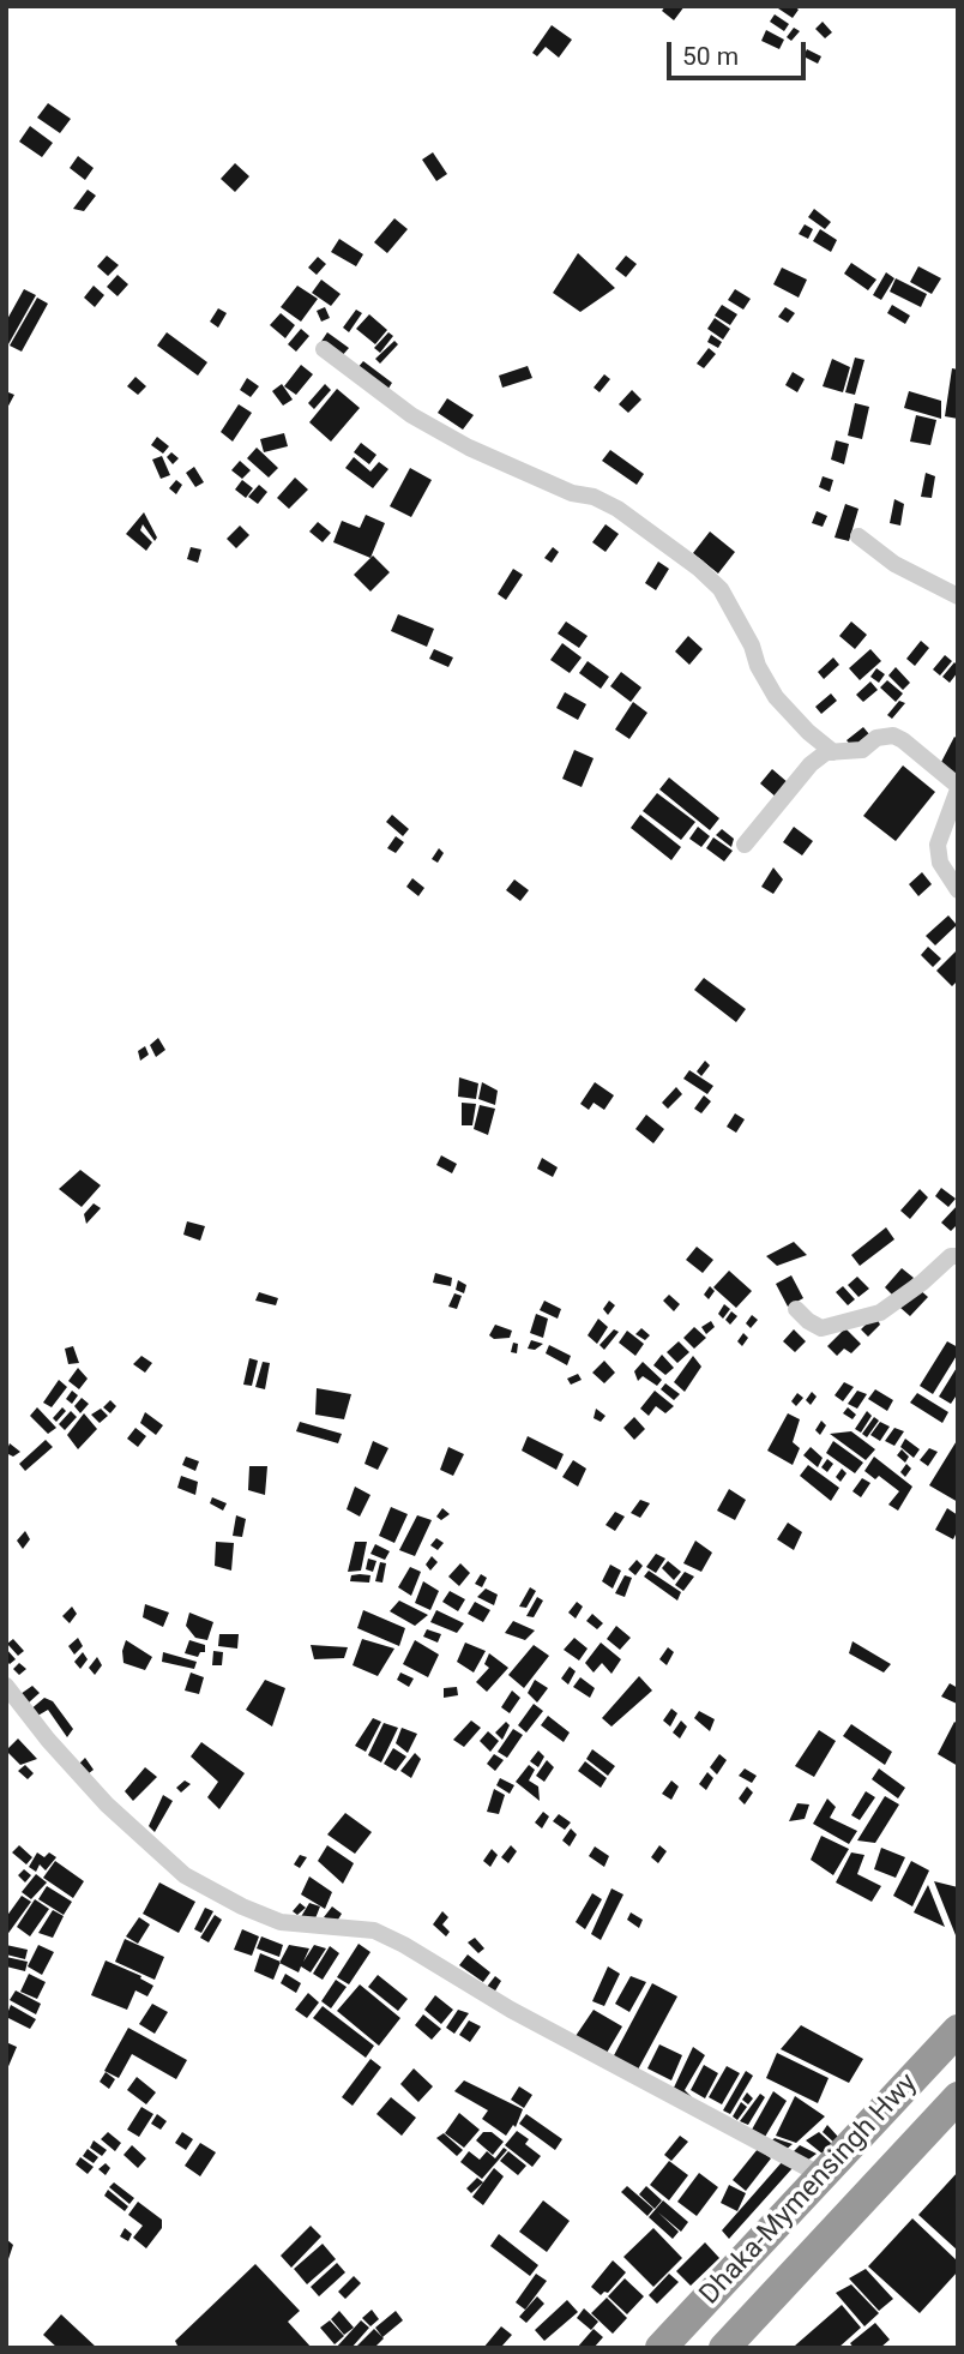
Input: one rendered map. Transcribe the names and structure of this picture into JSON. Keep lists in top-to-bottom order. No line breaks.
{"streets":{"highway":["Dhaka-Mymensingh Hwy"]},"scale_bar":"50 m"}
